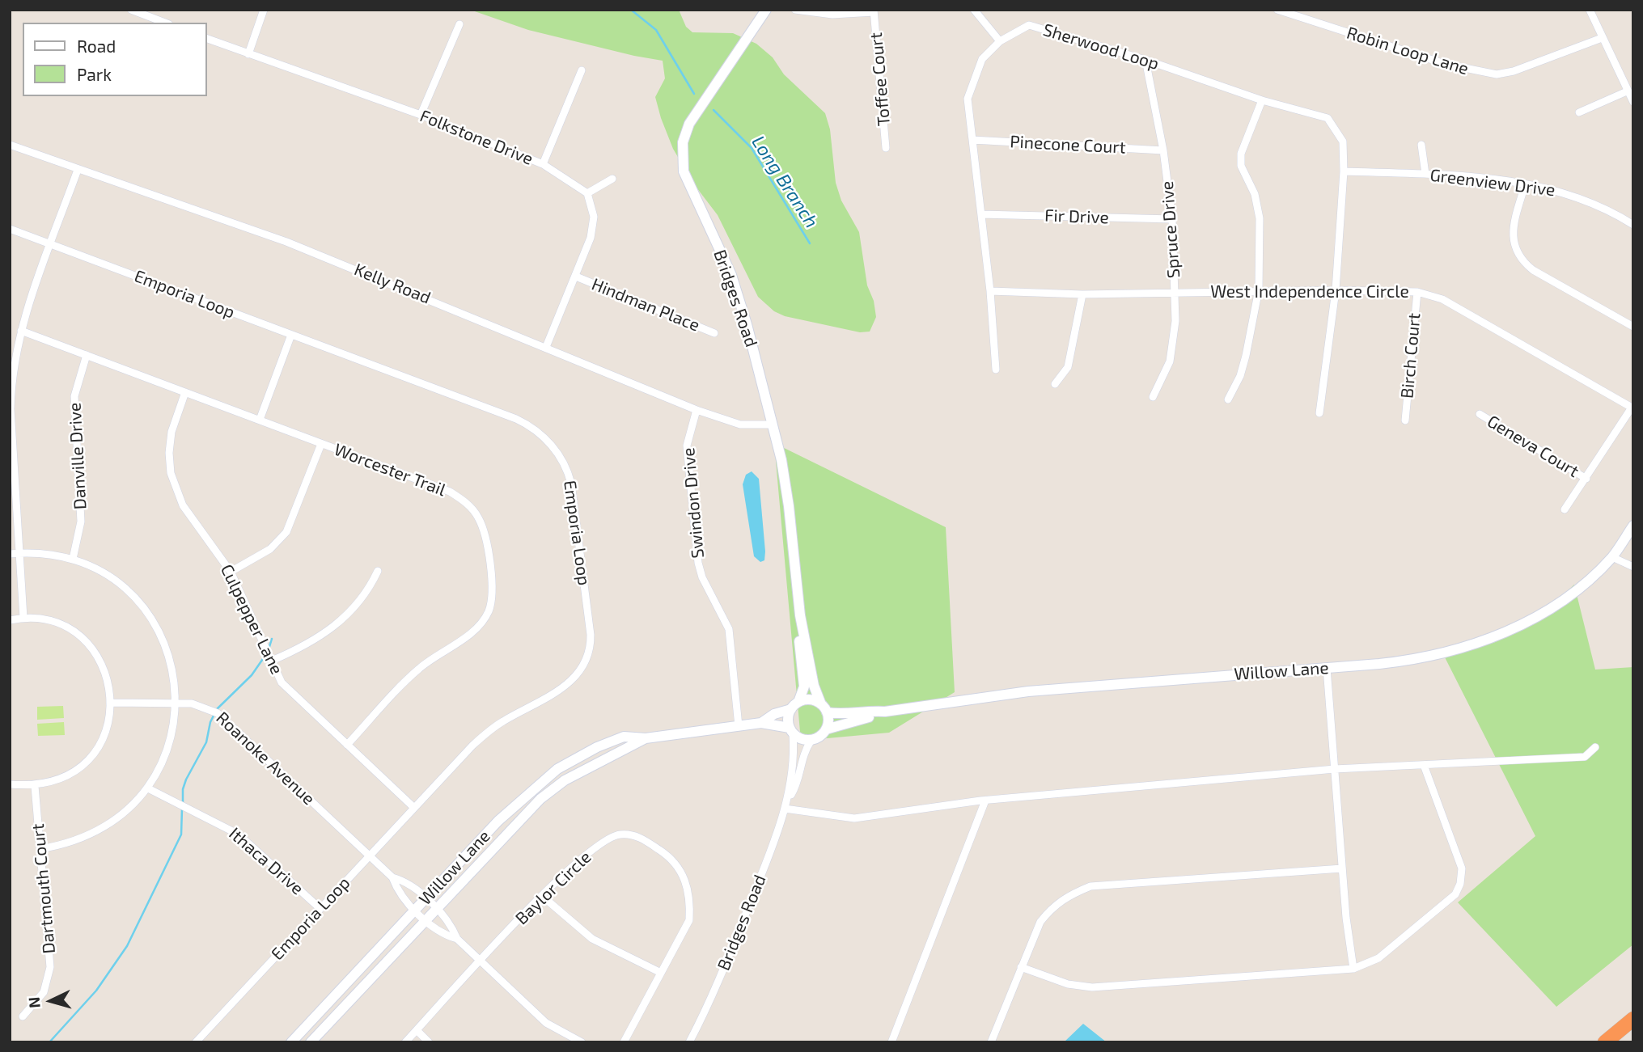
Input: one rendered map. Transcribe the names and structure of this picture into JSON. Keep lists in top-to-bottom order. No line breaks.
{"streets":{"street":["Sherwood Loop","Robin Loop Lane","Toffee Court","Folkstone Drive","Pinecone Court","Greenview Drive","Fir Drive","Spruce Drive","Kelly Road","West Independence Circle","Emporia Loop","Bridges Road","Hindman Place","Birch Court","Geneva Court","Danville Drive","Worcester Trail","Swindon Drive","Culpepper Lane","Willow Lane","Roanoke Avenue","Ithaca Drive","Baylor Circle","Dartmouth Court"]},"crossings":[["Sherwood Loop","Pinecone Court"],["Sherwood Loop","Greenview Drive"],["Sherwood Loop","Fir Drive"],["Sherwood Loop","Spruce Drive"],["Sherwood Loop","West Independence Circle"],["Pinecone Court","Spruce Drive"],["Fir Drive","Spruce Drive"],["Spruce Drive","West Independence Circle"],["Kelly Road","Bridges Road"],["Kelly Road","Swindon Drive"],["West Independence Circle","Birch Court"],["Emporia Loop","Culpepper Lane"],["Emporia Loop","Roanoke Avenue"],["Emporia Loop","Ithaca Drive"],["Bridges Road","Willow Lane"],["Danville Drive","Worcester Trail"],["Worcester Trail","Culpepper Lane"],["Swindon Drive","Willow Lane"],["Willow Lane","Roanoke Avenue"]],"water":["Long Branch"],"legend":["Road","Park"],"north":"left"}
